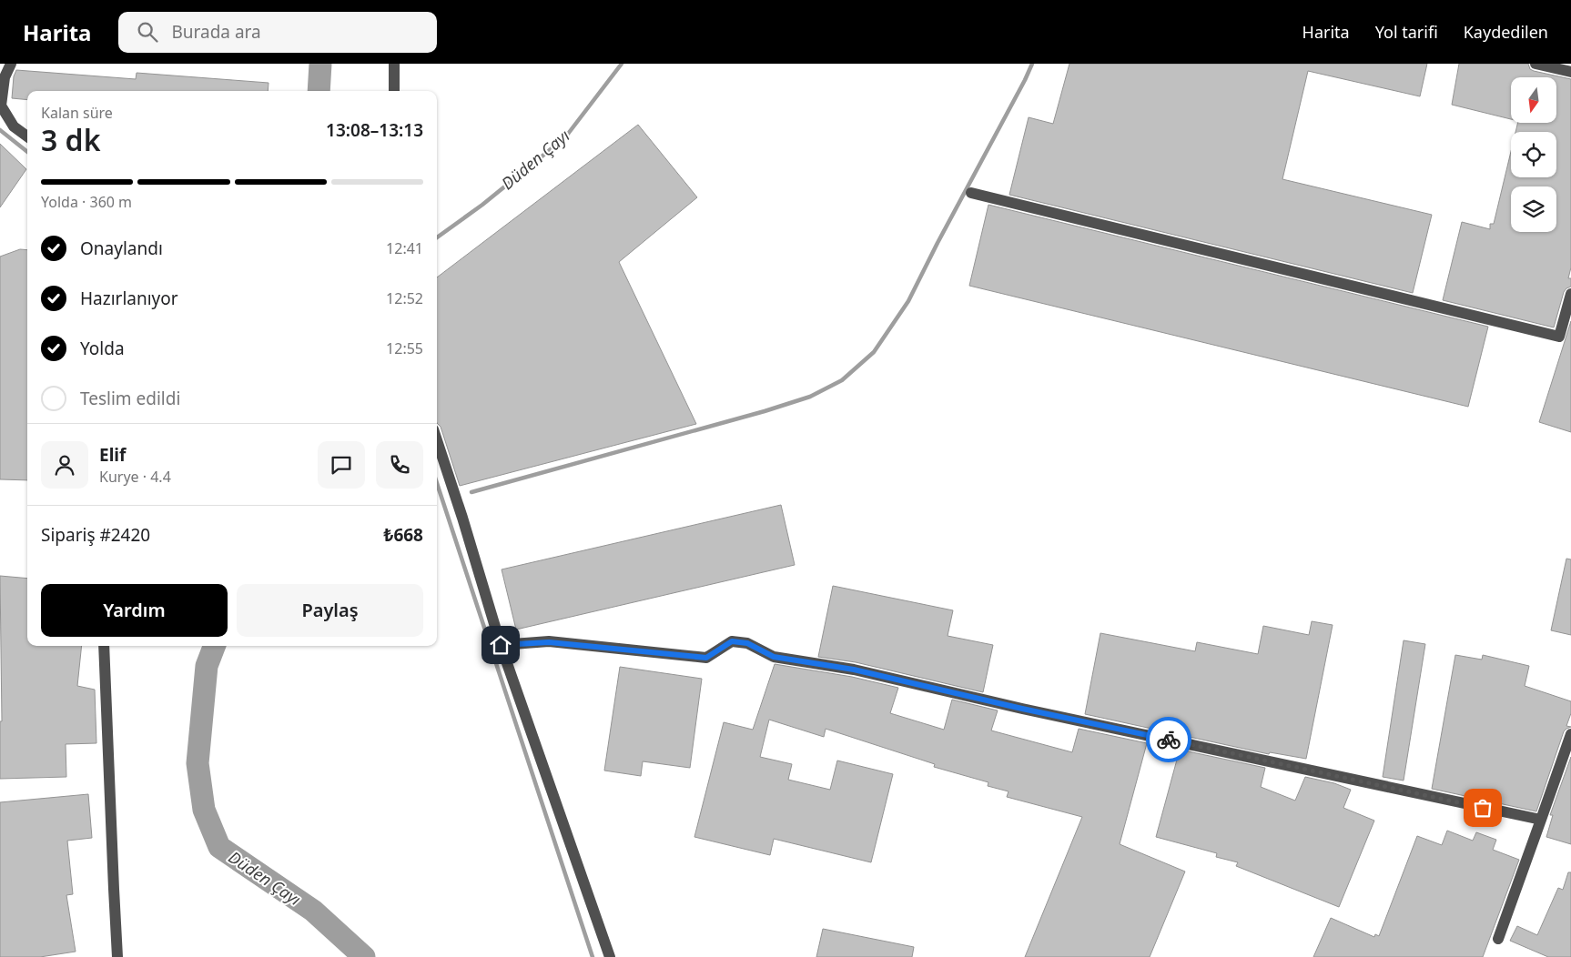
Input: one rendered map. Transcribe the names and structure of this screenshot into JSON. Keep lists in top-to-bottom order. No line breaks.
{"water":["Düden Çayı"],"north":"bottom","page":{"header":"Harita","search":"Burada ara","nav":["Harita","Yol tarifi","Kaydedilen"],"heading":["3 dk","Kalan süre","13:08–13:13"],"panel":["Elif","Kurye · 4.4","Sipariş #2420","₺668"],"bar":"Yolda · 360 m","list":[["Onaylandı","12:41"],["Hazırlanıyor","12:52"],["Yolda","12:55"],"Teslim edildi"],"buttons":["Yardım","Paylaş"]}}
